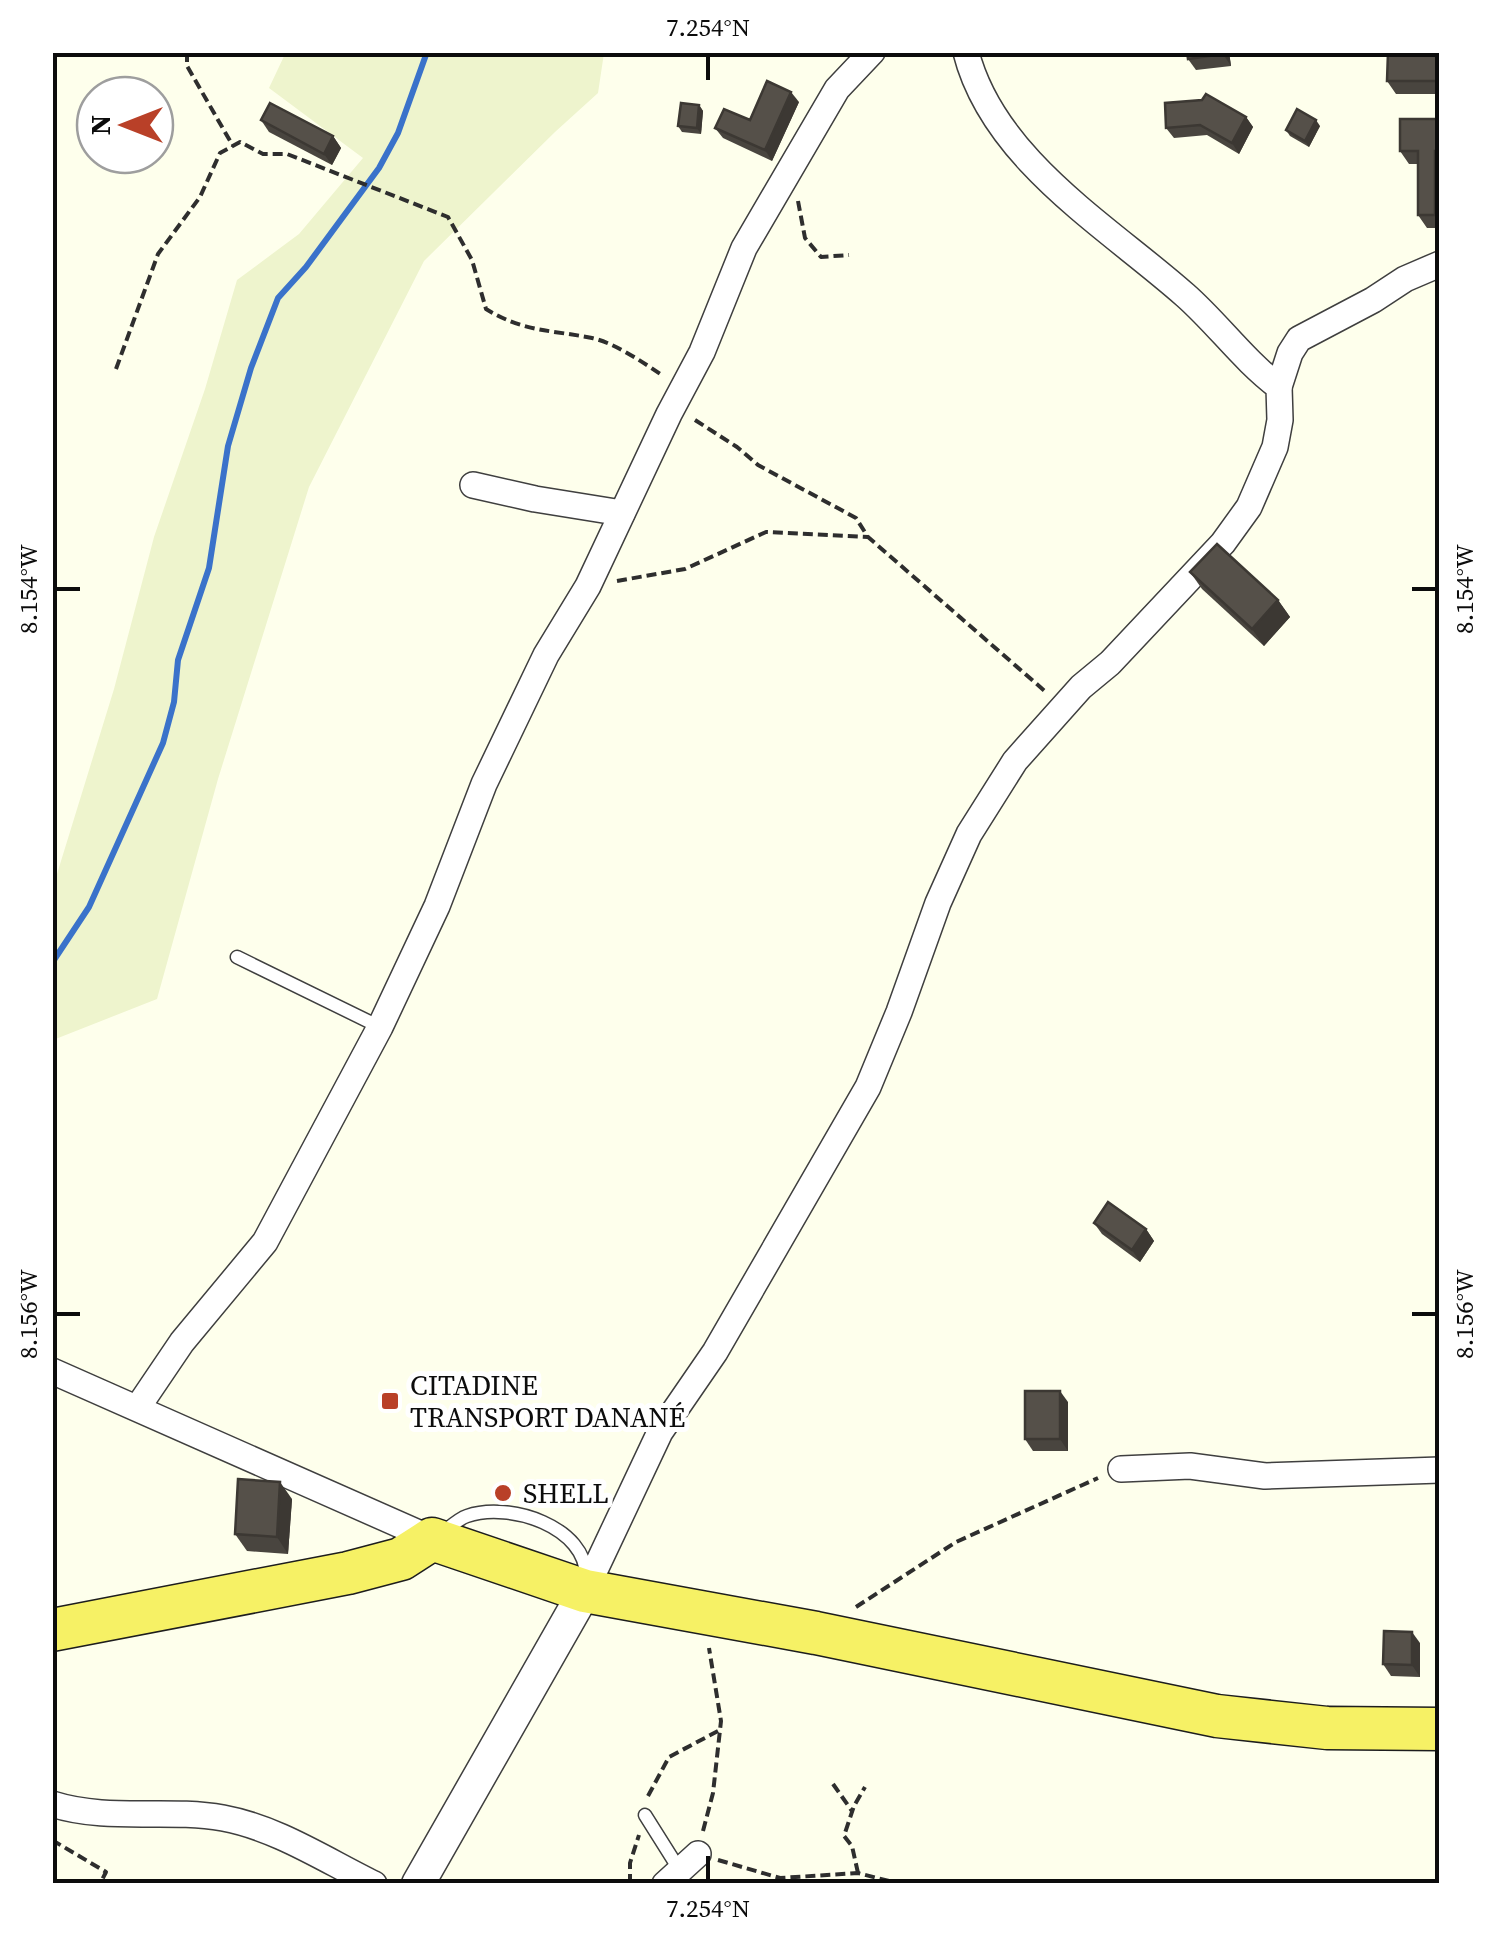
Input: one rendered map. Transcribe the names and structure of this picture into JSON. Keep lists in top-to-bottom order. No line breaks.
{"places":{"transit":["CITADINE TRANSPORT DANANÉ"],"other":["SHELL"]},"north":"left","coordinates":["7.254°N","8.154°W","8.156°W"]}
